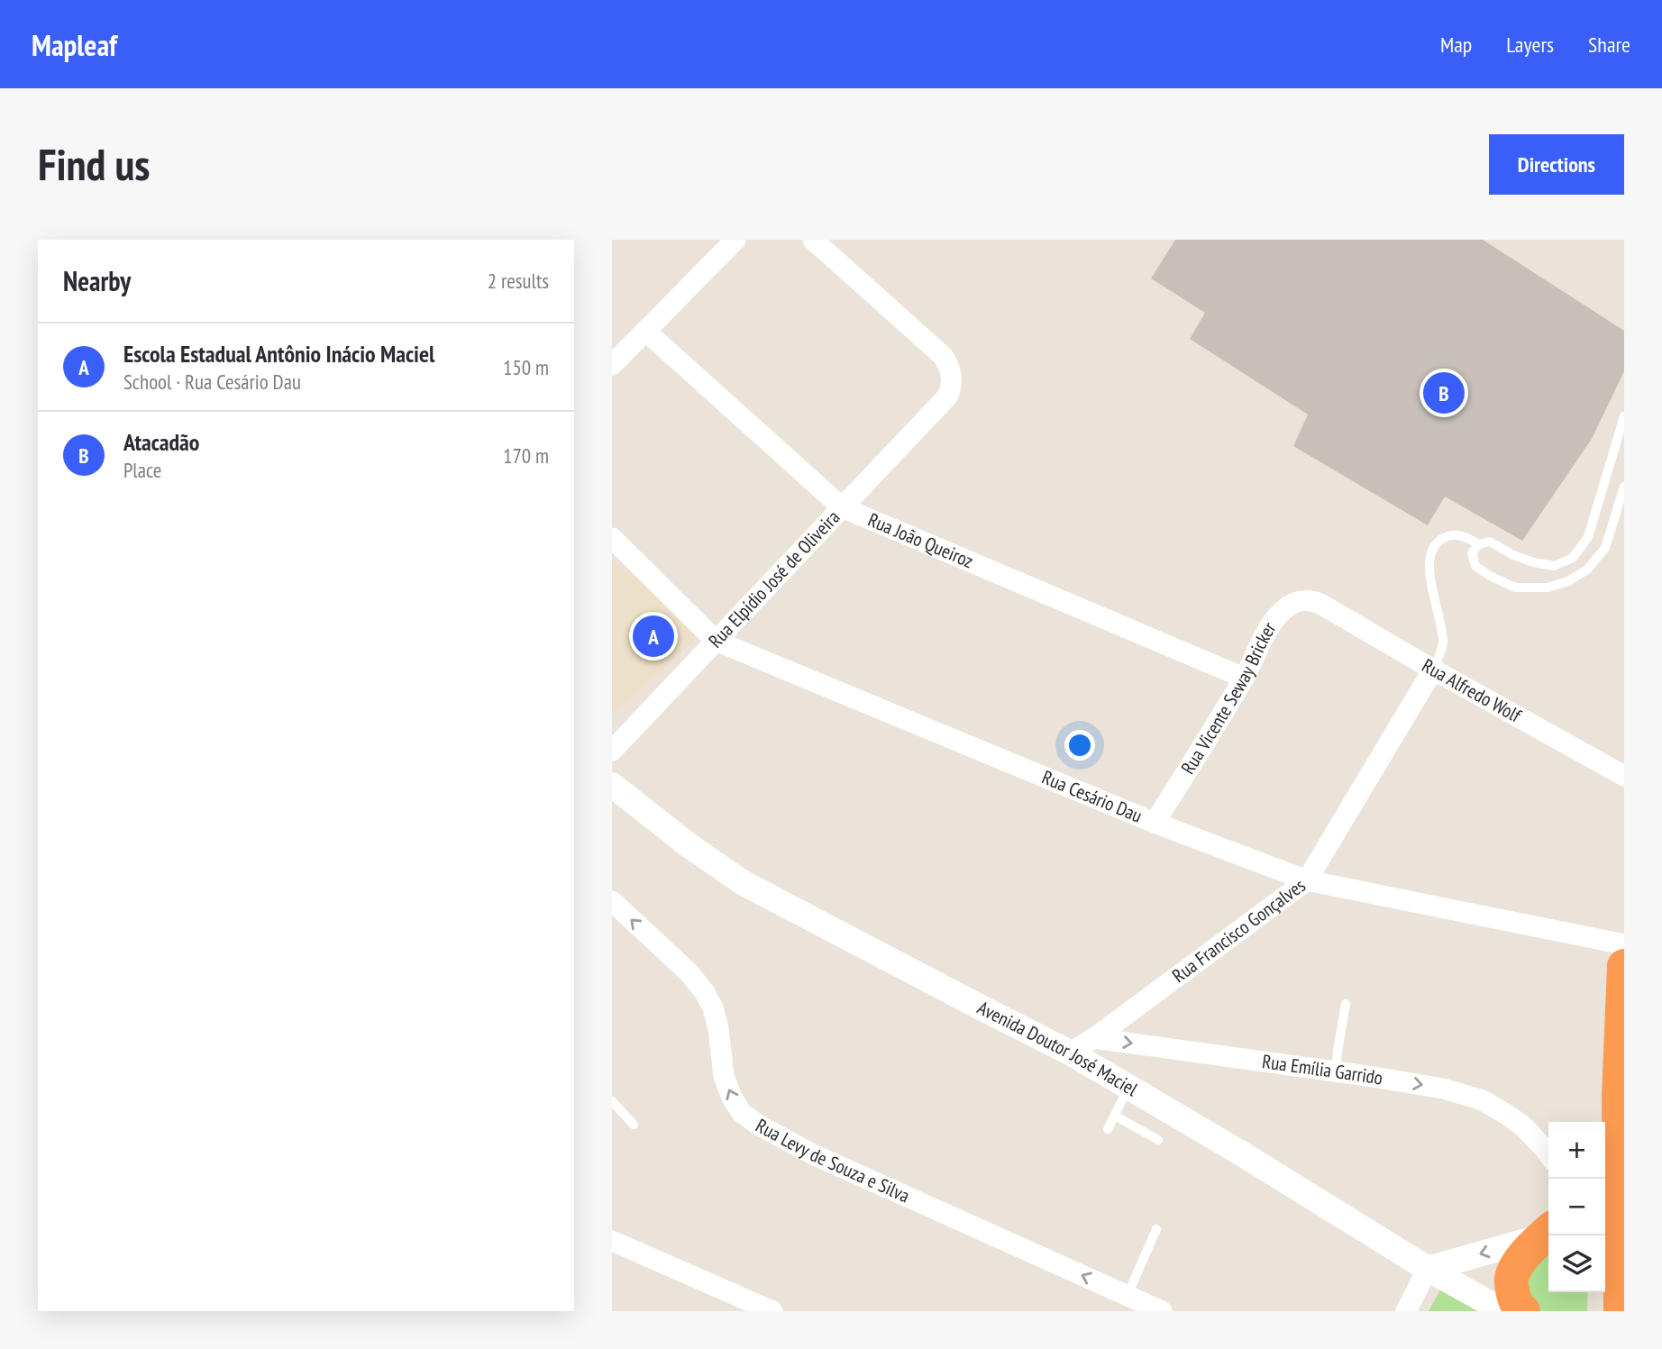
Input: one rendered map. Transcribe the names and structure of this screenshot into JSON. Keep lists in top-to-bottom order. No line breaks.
{"streets":{"street":["Rua João Queiroz","Rua Elpídio José de Oliveira","Rua Alfredo Wolf","Rua Vicente Seway Bricker","Rua Cesário Dau","Rua Francisco Gonçalves","Avenida Doutor José Maciel","Rua Emília Garrido","Rua Levy de Souza e Silva"]},"crossings":[["Rua João Queiroz","Rua Elpídio José de Oliveira"],["Rua João Queiroz","Rua Vicente Seway Bricker"],["Rua Elpídio José de Oliveira","Rua Cesário Dau"],["Rua Alfredo Wolf","Rua Vicente Seway Bricker"],["Rua Alfredo Wolf","Rua Francisco Gonçalves"],["Rua Vicente Seway Bricker","Rua Cesário Dau"],["Rua Cesário Dau","Rua Francisco Gonçalves"],["Rua Francisco Gonçalves","Rua Emília Garrido"]],"one_way":["Rua Emília Garrido","Rua Levy de Souza e Silva"],"page":{"header":"Mapleaf","nav":["Map","Layers","Share"],"buttons":"Directions","title":"Find us","heading":["Nearby","2 results"],"list":[{"mark":"A","name":"Escola Estadual Antônio Inácio Maciel","note":"School · Rua Cesário Dau","value":"150 m"},{"mark":"B","name":"Atacadão","note":"Place","value":"170 m"}],"pins":["B","A"],"map_buttons":["+","−"]}}
